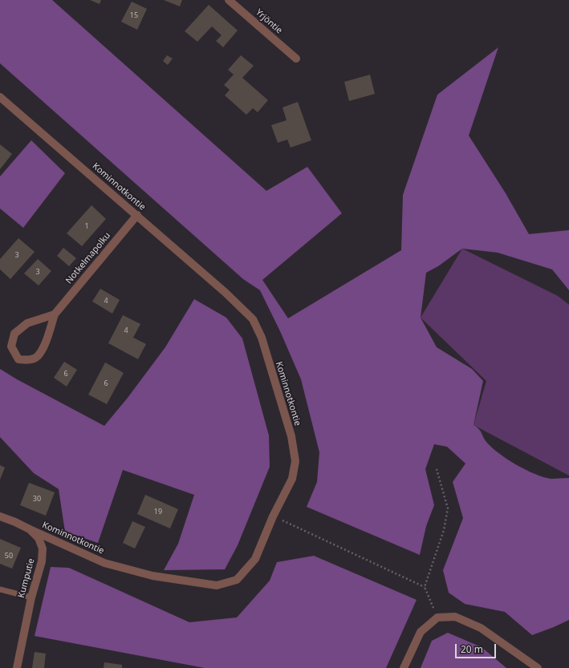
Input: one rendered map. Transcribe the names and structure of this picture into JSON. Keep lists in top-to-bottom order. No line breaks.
{"streets":{"street":["Yrjöntie","Kominnotkontie","Notkelmapolku","Kumputie"]},"crossings":[["Kominnotkontie","Notkelmapolku"],["Kominnotkontie","Kumputie"]],"house_numbers":["15","1","3","3","4","4","6","6","30","19","50"],"scale_bar":"20 m"}
